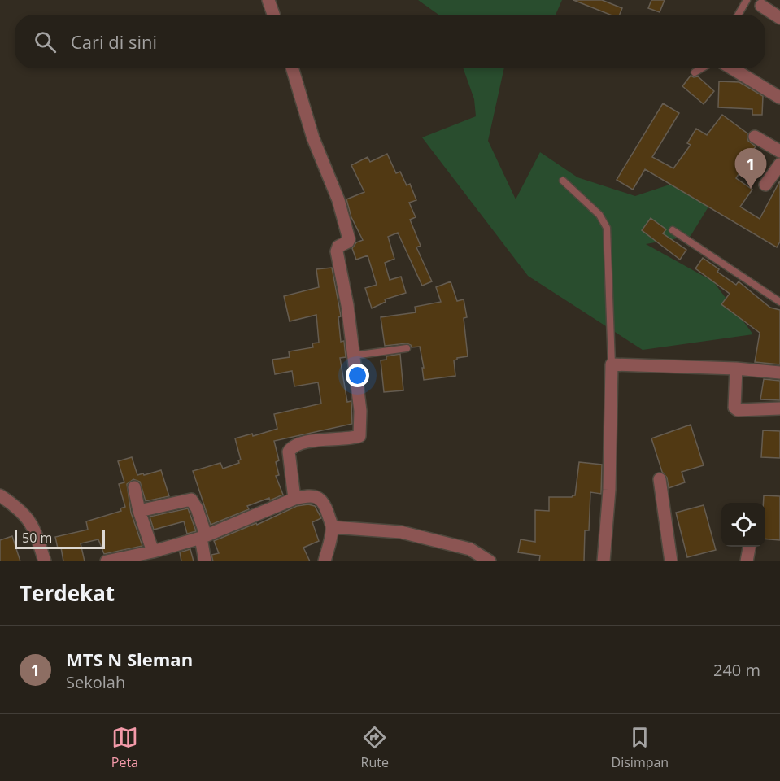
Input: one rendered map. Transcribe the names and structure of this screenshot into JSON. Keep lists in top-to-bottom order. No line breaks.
{"scale_bar":"50 m","page":{"search":"Cari di sini","pins":"1","scale":"50 m","heading":"Terdekat","list":[{"mark":"1","name":"MTS N Sleman","note":"Sekolah","value":"240 m"}],"nav":["Peta","Rute","Disimpan"]}}
